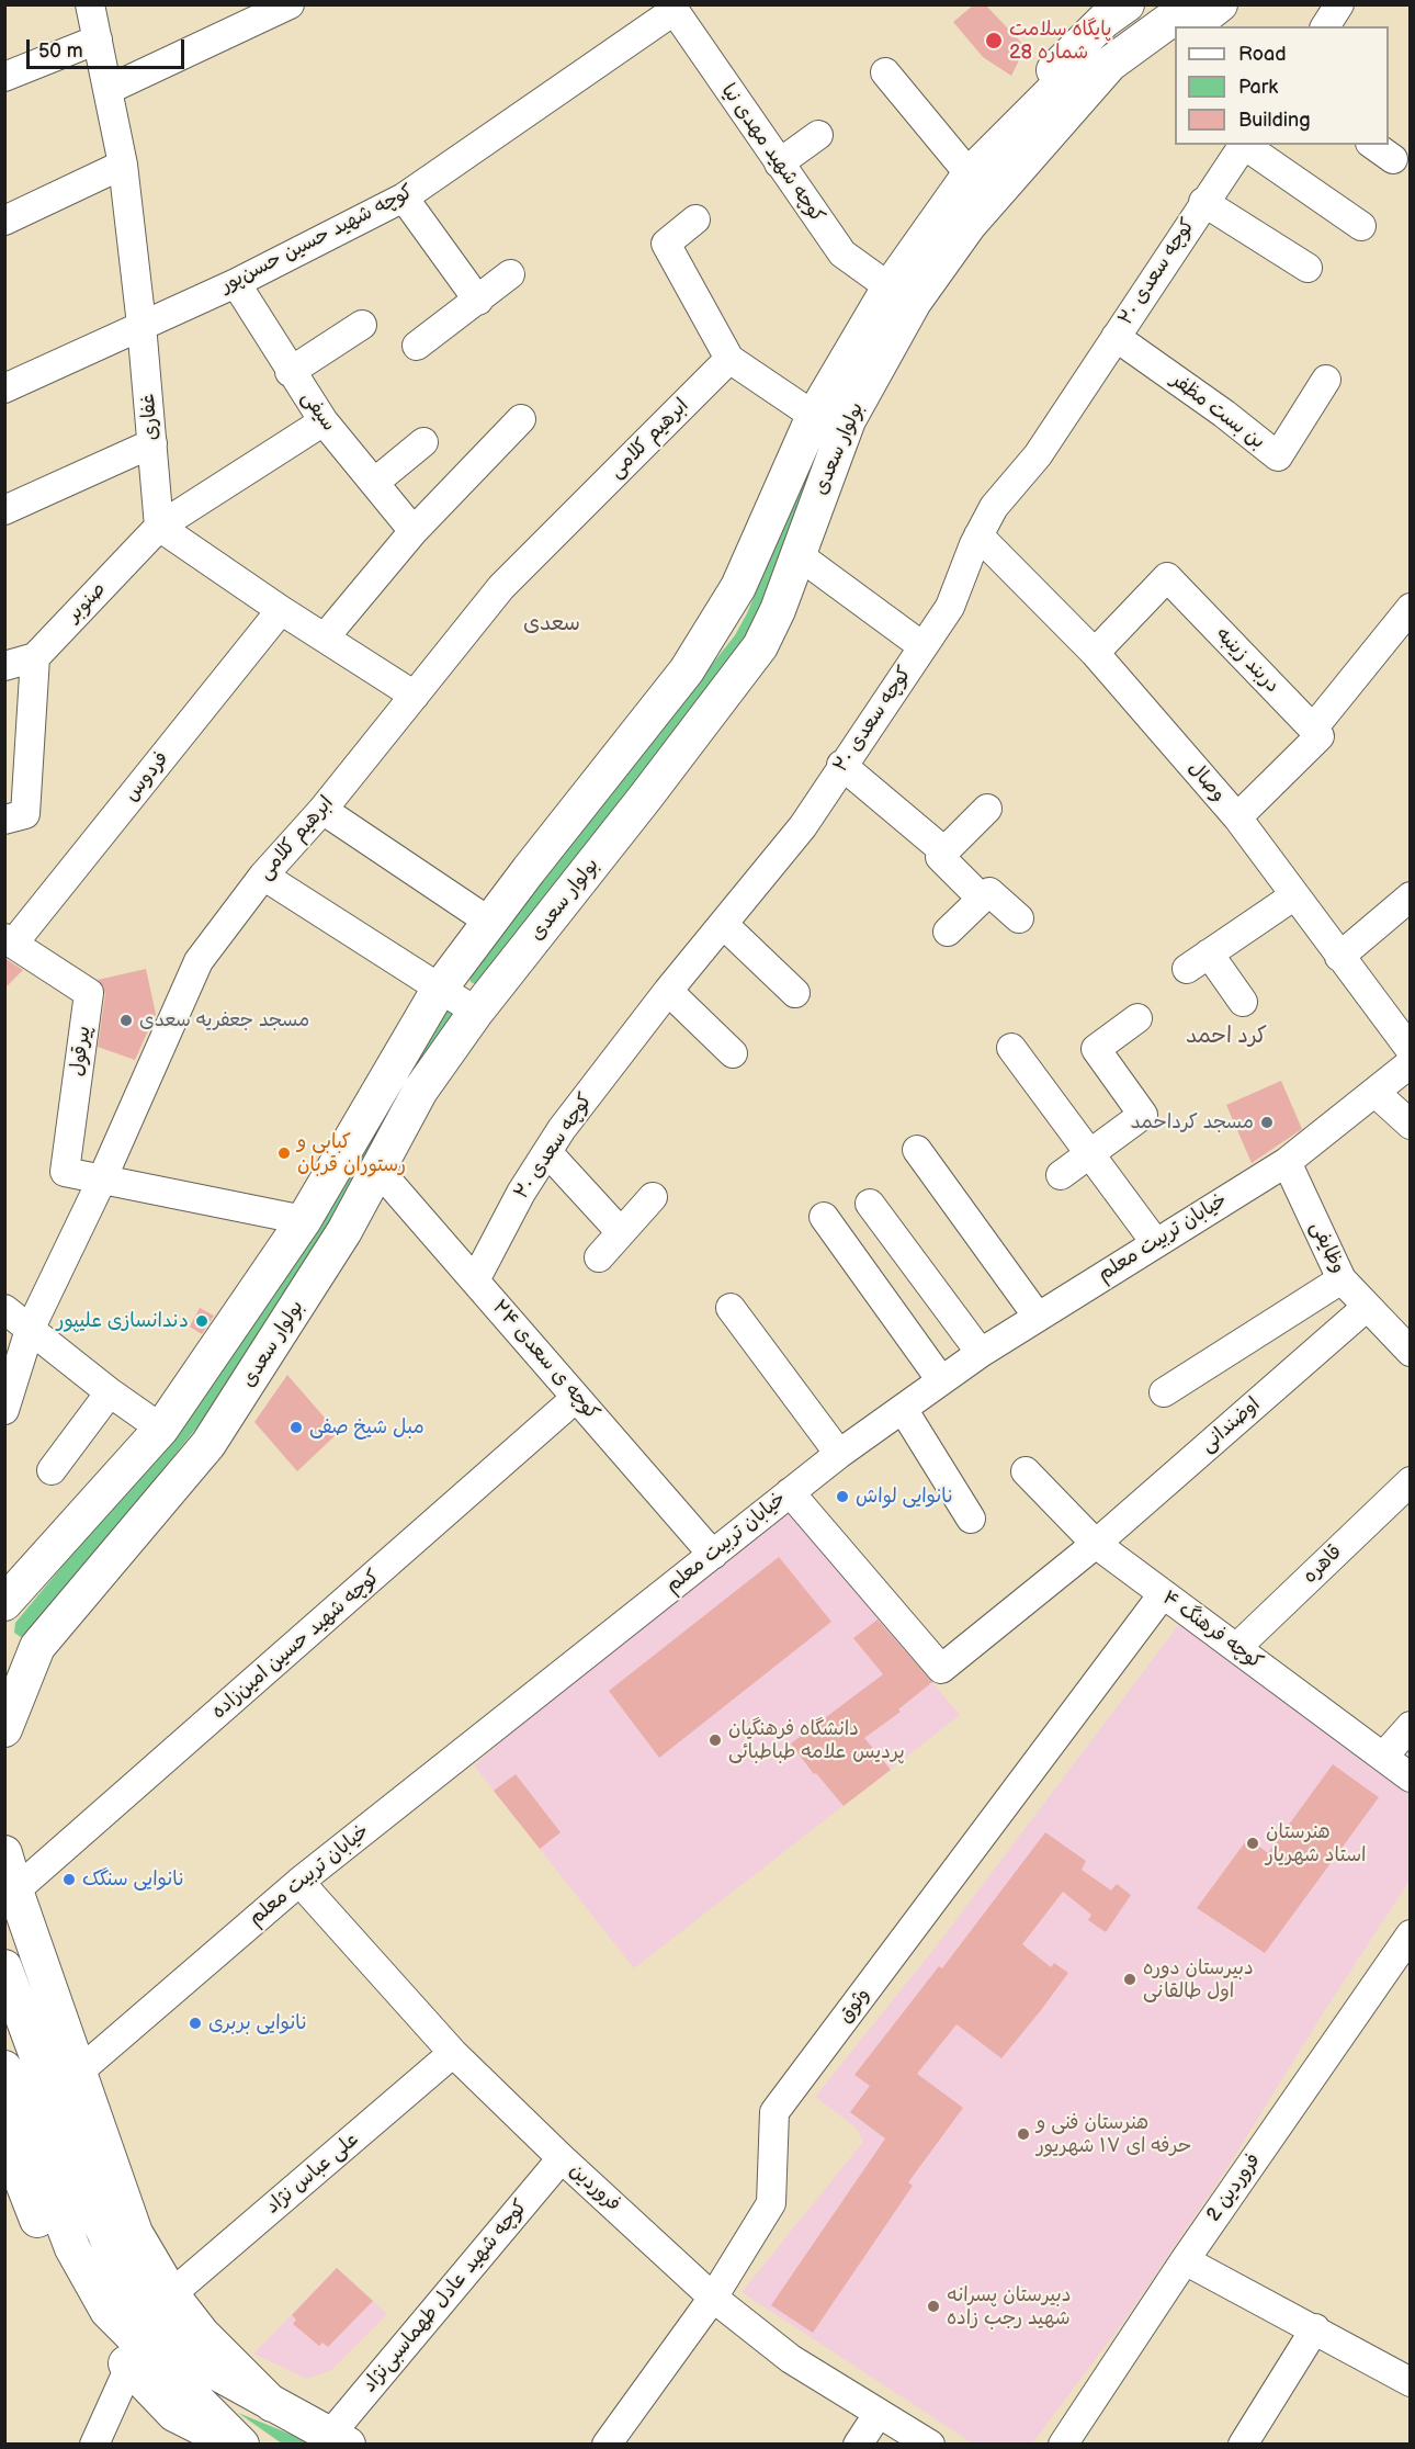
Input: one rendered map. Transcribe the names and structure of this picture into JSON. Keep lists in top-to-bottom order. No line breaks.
{"streets":{"main road":["بولوار سعدی"],"street":["کوچه شهید مهدی نیا","کوچه شهید حسین حسن‌پور","کوچه سعدی ۲۰","سیفی","بن بست مظفر","غفاری","ابرهیم کلامی","صنوبر","دربند زینبه","فردوس","وصال","پیرقول","خیابان تربیت معلم","وظایفی","کوچه ی سعدی ۲۴","اوضندانی","قاهره","کوچه فرهنگ ۴","کوچه شهید حسین امین‌زاده","وثوق","علی عباس نژاد","فروردین","فروردین 2","کوچه شهید عادل طهماسبی‌نژاد"]},"crossings":[["کوچه شهید مهدی نیا","کوچه شهید حسین حسن‌پور"],["کوچه شهید مهدی نیا","بولوار سعدی"],["کوچه شهید حسین حسن‌پور","سیفی"],["کوچه شهید حسین حسن‌پور","غفاری"],["کوچه سعدی ۲۰","بن بست مظفر"],["کوچه سعدی ۲۰","وصال"],["کوچه سعدی ۲۰","کوچه ی سعدی ۲۴"],["سیفی","صنوبر"],["غفاری","صنوبر"],["ابرهیم کلامی","پیرقول"],["بولوار سعدی","کوچه ی سعدی ۲۴"],["دربند زینبه","وصال"],["فردوس","پیرقول"],["خیابان تربیت معلم","وظایفی"],["خیابان تربیت معلم","کوچه ی سعدی ۲۴"],["خیابان تربیت معلم","اوضندانی"],["خیابان تربیت معلم","فروردین"],["وظایفی","اوضندانی"],["کوچه ی سعدی ۲۴","کوچه شهید حسین امین‌زاده"],["اوضندانی","کوچه فرهنگ ۴"],["قاهره","کوچه فرهنگ ۴"],["کوچه فرهنگ ۴","وثوق"],["وثوق","فروردین"],["علی عباس نژاد","فروردین"],["فروردین","کوچه شهید عادل طهماسبی‌نژاد"]],"districts":["سعدی","کرد احمد"],"places":["پایگاه سلامت شماره 28","مسجد جعفریه سعدی","مسجد کرداحمد","کبابی و رستوران قربان","دندانسازی علیپور","مبل شیخ صفی","نانوایی لواش","دانشگاه فرهنگیان پردیس علامه طباطبائی","هنرستان استاد شهریار","نانوایی سنگک","دبیرستان دوره اول طالقانی","نانوایی بربری","هنرستان فنی و حرفه ای ۱۷ شهریور","دبیرستان پسرانه شهید رجب زاده"],"legend":["Road","Park","Building"],"scale_bar":"50 m"}
